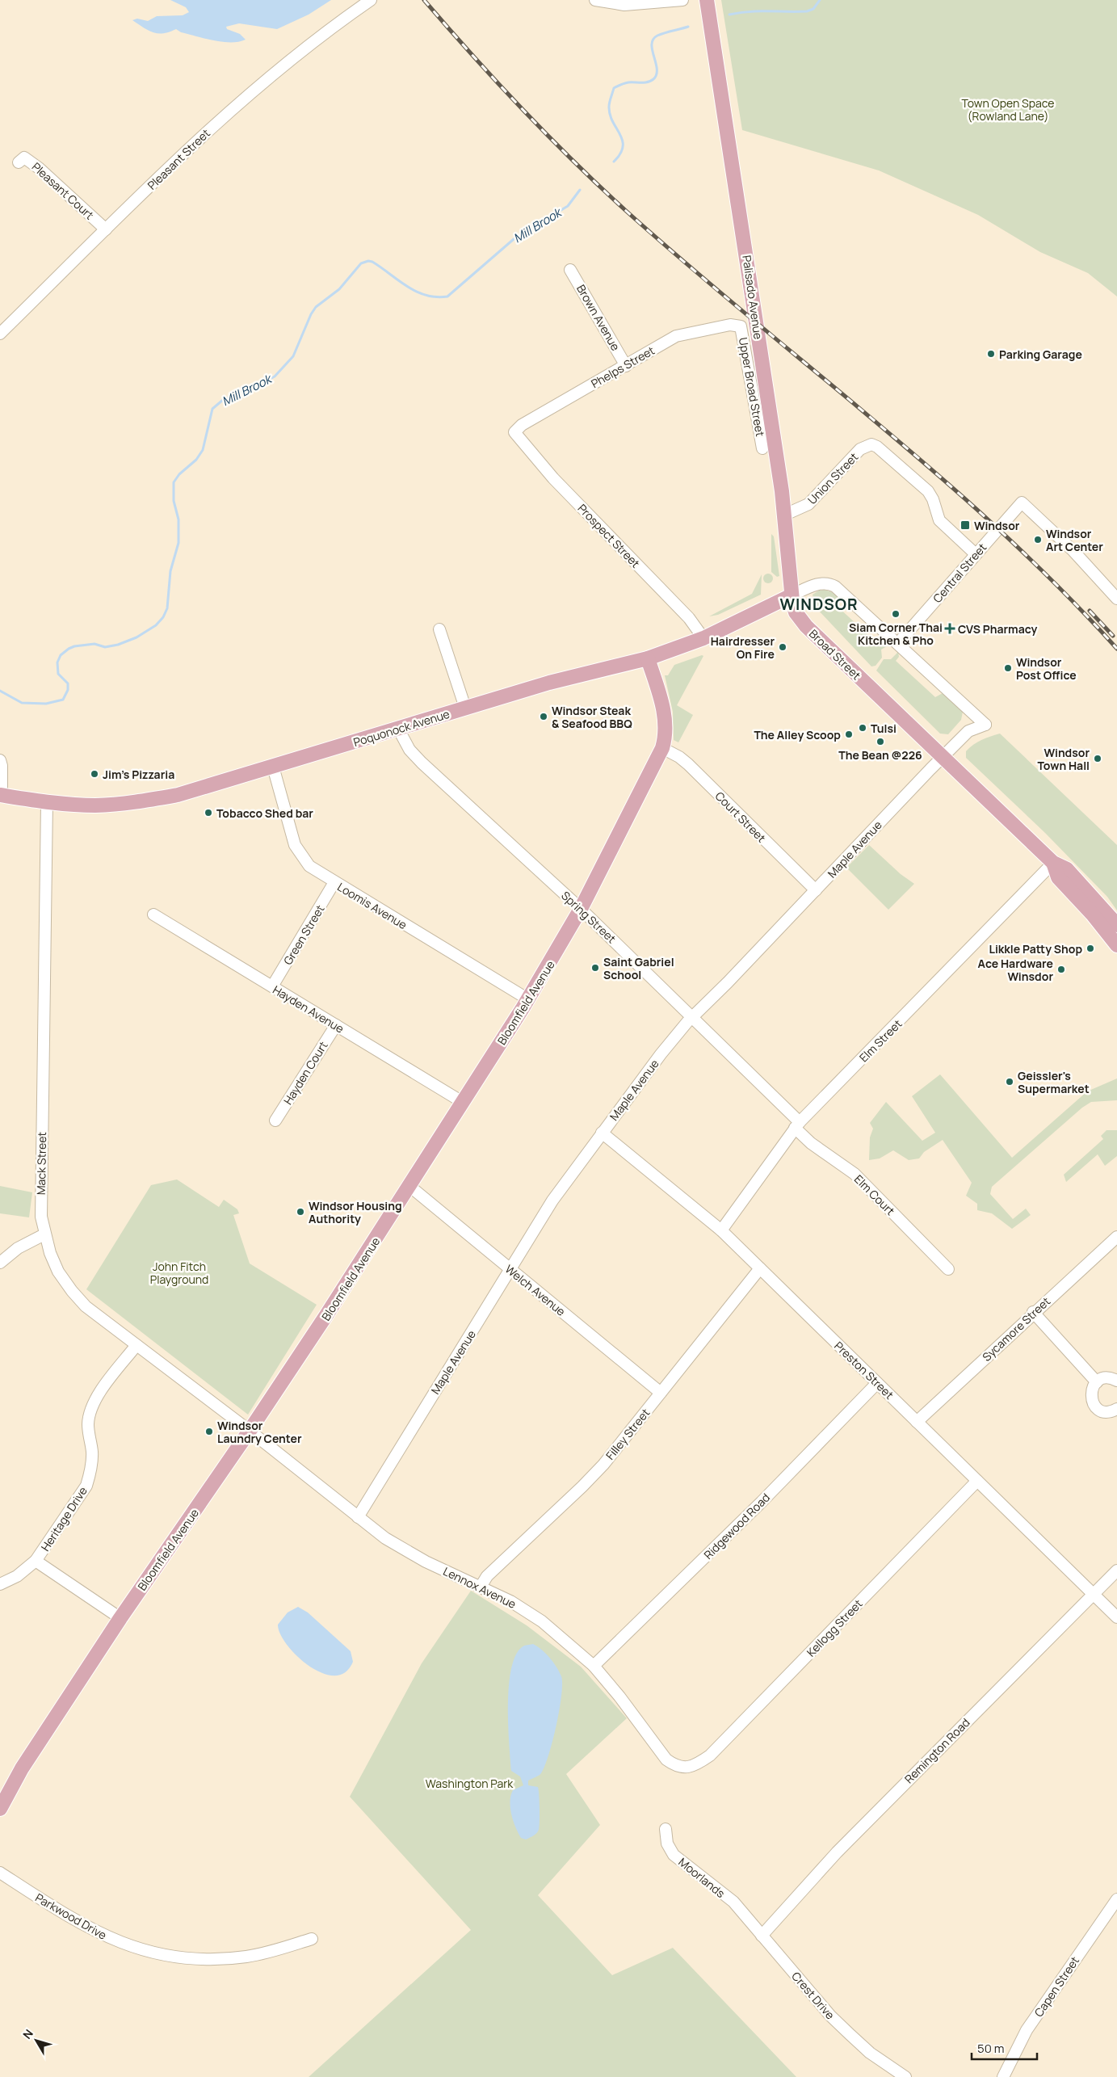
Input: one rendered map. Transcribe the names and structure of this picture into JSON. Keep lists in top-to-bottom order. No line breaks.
{"streets":{"main road":["Palisado Avenue","Broad Street","Poquonock Avenue","Bloomfield Avenue"],"street":["Pleasant Street","Pleasant Court","Brown Avenue","Phelps Street","Upper Broad Street","Union Street","Prospect Street","Central Street","Court Street","Maple Avenue","Loomis Avenue","Spring Street","Green Street","Hayden Avenue","Elm Street","Hayden Court","Mack Street","Elm Court","Welch Avenue","Sycamore Street","Preston Street","Filley Street","Heritage Drive","Ridgewood Road","Lennox Avenue","Kellogg Street","Remington Road","Moorlands","Parkwood Drive","Capen Street","Crest Drive"]},"crossings":[["Pleasant Street","Pleasant Court"],["Palisado Avenue","Union Street"],["Palisado Avenue","Broad Street"],["Palisado Avenue","Poquonock Avenue"],["Brown Avenue","Phelps Street"],["Phelps Street","Upper Broad Street"],["Phelps Street","Prospect Street"],["Union Street","Central Street"],["Prospect Street","Poquonock Avenue"],["Central Street","Maple Avenue"],["Broad Street","Poquonock Avenue"],["Broad Street","Maple Avenue"],["Broad Street","Elm Street"],["Poquonock Avenue","Loomis Avenue"],["Poquonock Avenue","Spring Street"],["Poquonock Avenue","Bloomfield Avenue"],["Poquonock Avenue","Mack Street"],["Court Street","Maple Avenue"],["Court Street","Bloomfield Avenue"],["Maple Avenue","Spring Street"],["Maple Avenue","Welch Avenue"],["Maple Avenue","Preston Street"],["Maple Avenue","Lennox Avenue"],["Loomis Avenue","Green Street"],["Loomis Avenue","Bloomfield Avenue"],["Spring Street","Bloomfield Avenue"],["Spring Street","Elm Street"],["Spring Street","Elm Court"],["Green Street","Hayden Avenue"],["Bloomfield Avenue","Hayden Avenue"],["Bloomfield Avenue","Mack Street"],["Bloomfield Avenue","Welch Avenue"],["Bloomfield Avenue","Heritage Drive"],["Bloomfield Avenue","Lennox Avenue"],["Hayden Avenue","Hayden Court"],["Elm Street","Elm Court"],["Elm Street","Preston Street"],["Mack Street","Heritage Drive"],["Mack Street","Lennox Avenue"],["Welch Avenue","Filley Street"],["Sycamore Street","Preston Street"],["Preston Street","Filley Street"],["Preston Street","Ridgewood Road"],["Preston Street","Kellogg Street"],["Preston Street","Remington Road"],["Filley Street","Lennox Avenue"],["Ridgewood Road","Lennox Avenue"],["Lennox Avenue","Kellogg Street"],["Remington Road","Crest Drive"],["Moorlands","Crest Drive"]],"districts":["WINDSOR"],"water":["Mill Brook"],"parks":["Town Open Space (Rowland Lane)","John Fitch Playground","Washington Park"],"places":{"other":["Parking Garage","Windsor Art Center","Siam Corner Thai Kitchen & Pho","Hairdresser On Fire","Windsor Post Office","Windsor Steak & Seafood BBQ","Tulsi","The Alley Scoop","The Bean @226","Windsor Town Hall","Jim's Pizzaria","Tobacco Shed bar","Likkle Patty Shop","Saint Gabriel School","Ace Hardware Winsdor","Geissler's Supermarket","Windsor Housing Authority","Windsor Laundry Center"],"transit":["Windsor"],"health":["CVS Pharmacy"]},"scale_bar":"50 m","north":"top left"}
